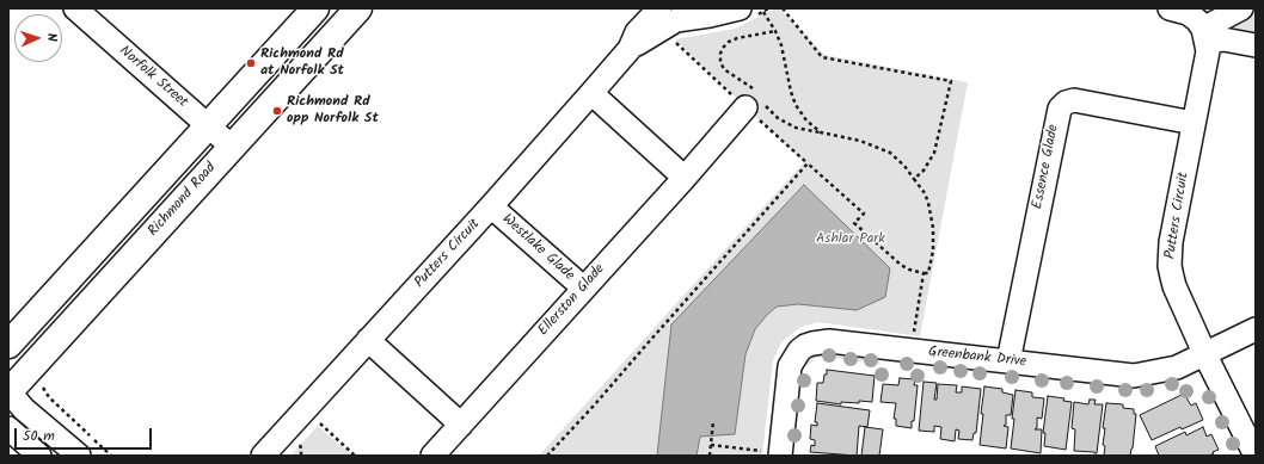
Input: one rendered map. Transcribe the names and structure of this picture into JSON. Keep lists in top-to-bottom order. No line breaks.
{"streets":{"main road":["Richmond Road"],"street":["Norfolk Street","Essence Glade","Putters Circuit","Westlake Glade","Ellerston Glade","Greenbank Drive"]},"crossings":[["Norfolk Street","Richmond Road"],["Essence Glade","Putters Circuit"],["Essence Glade","Greenbank Drive"],["Putters Circuit","Westlake Glade"],["Putters Circuit","Greenbank Drive"],["Westlake Glade","Ellerston Glade"]],"parks":["Ashlar Park"],"places":["Richmond Rd at Norfolk St","Richmond Rd opp Norfolk St"],"scale_bar":"50 m","north":"right"}
